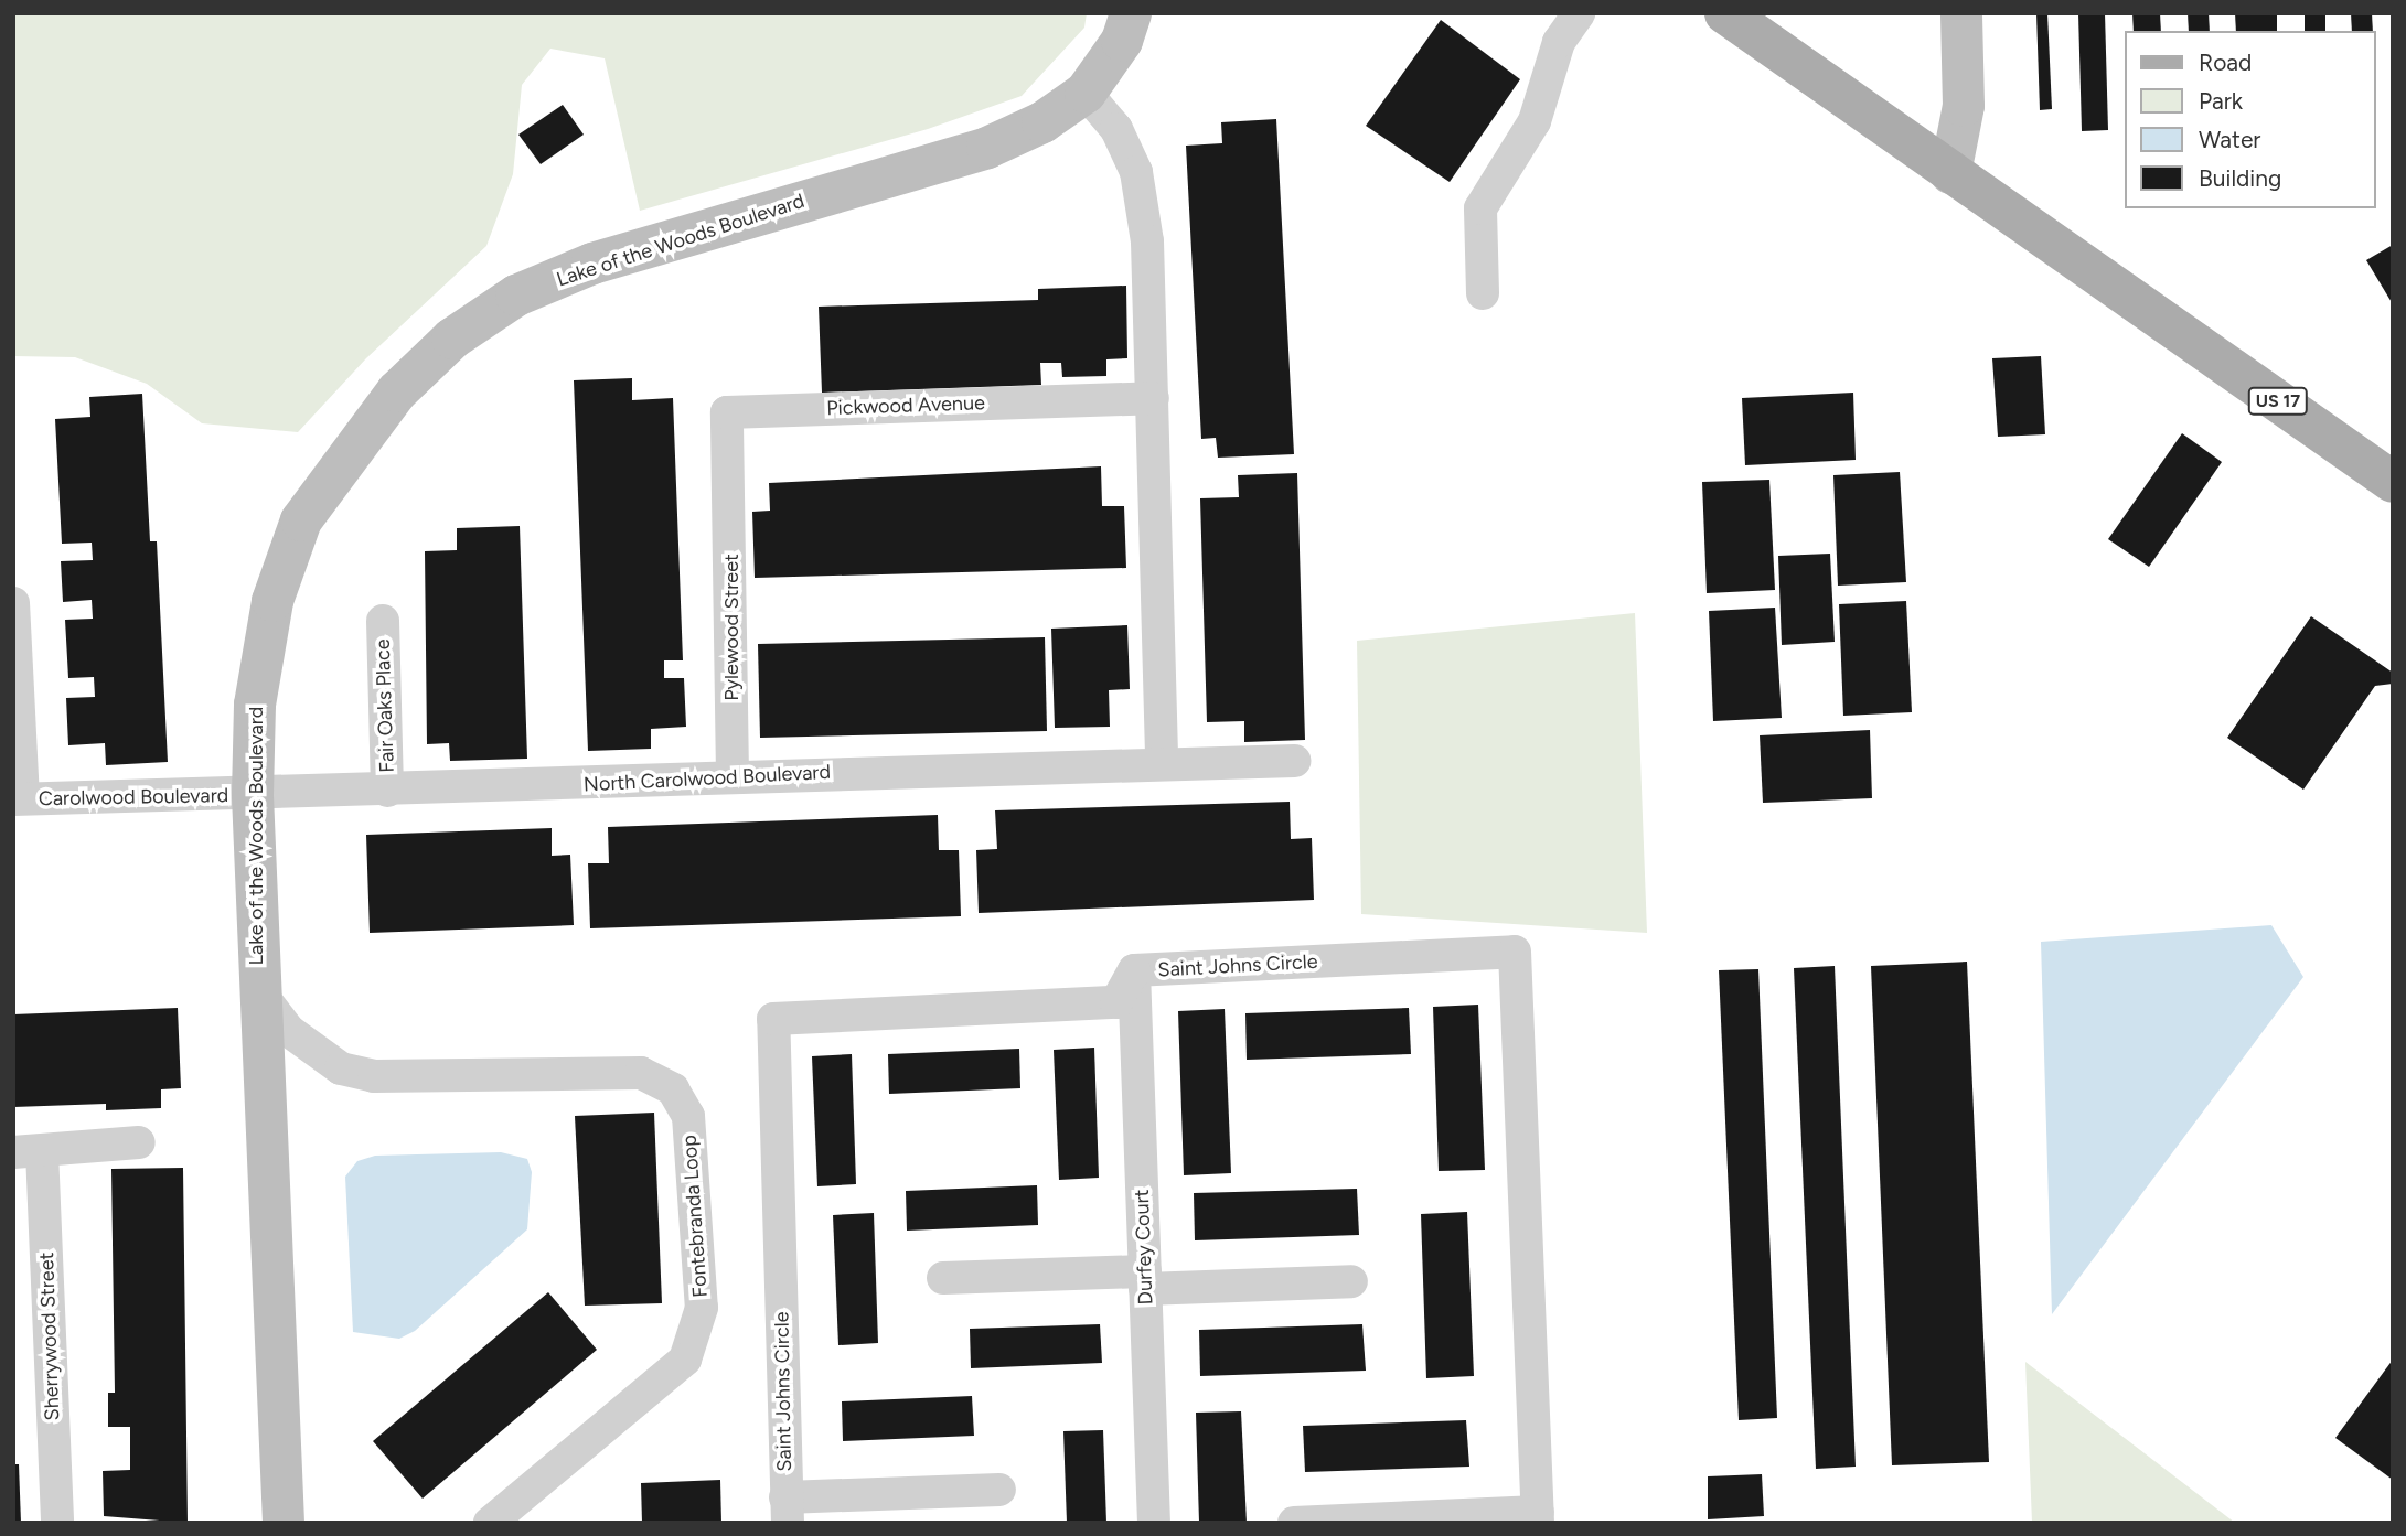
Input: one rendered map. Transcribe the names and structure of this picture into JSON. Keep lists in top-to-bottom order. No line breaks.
{"streets":{"main road":["US 17"],"street":["Lake of the Woods Boulevard","Pickwood Avenue","Pylewood Street","Fair Oaks Place","North Carolwood Boulevard","Carolwood Boulevard","Saint Johns Circle","Fontebranda Loop","Durfey Court","Sherrywood Street"]},"crossings":[["Lake of the Woods Boulevard","North Carolwood Boulevard"],["Lake of the Woods Boulevard","Carolwood Boulevard"],["Lake of the Woods Boulevard","Fontebranda Loop"],["Pickwood Avenue","Pylewood Street"],["Pylewood Street","North Carolwood Boulevard"],["Fair Oaks Place","North Carolwood Boulevard"],["North Carolwood Boulevard","Carolwood Boulevard"],["Saint Johns Circle","Durfey Court"]],"legend":["Road","Park","Water","Building"]}
